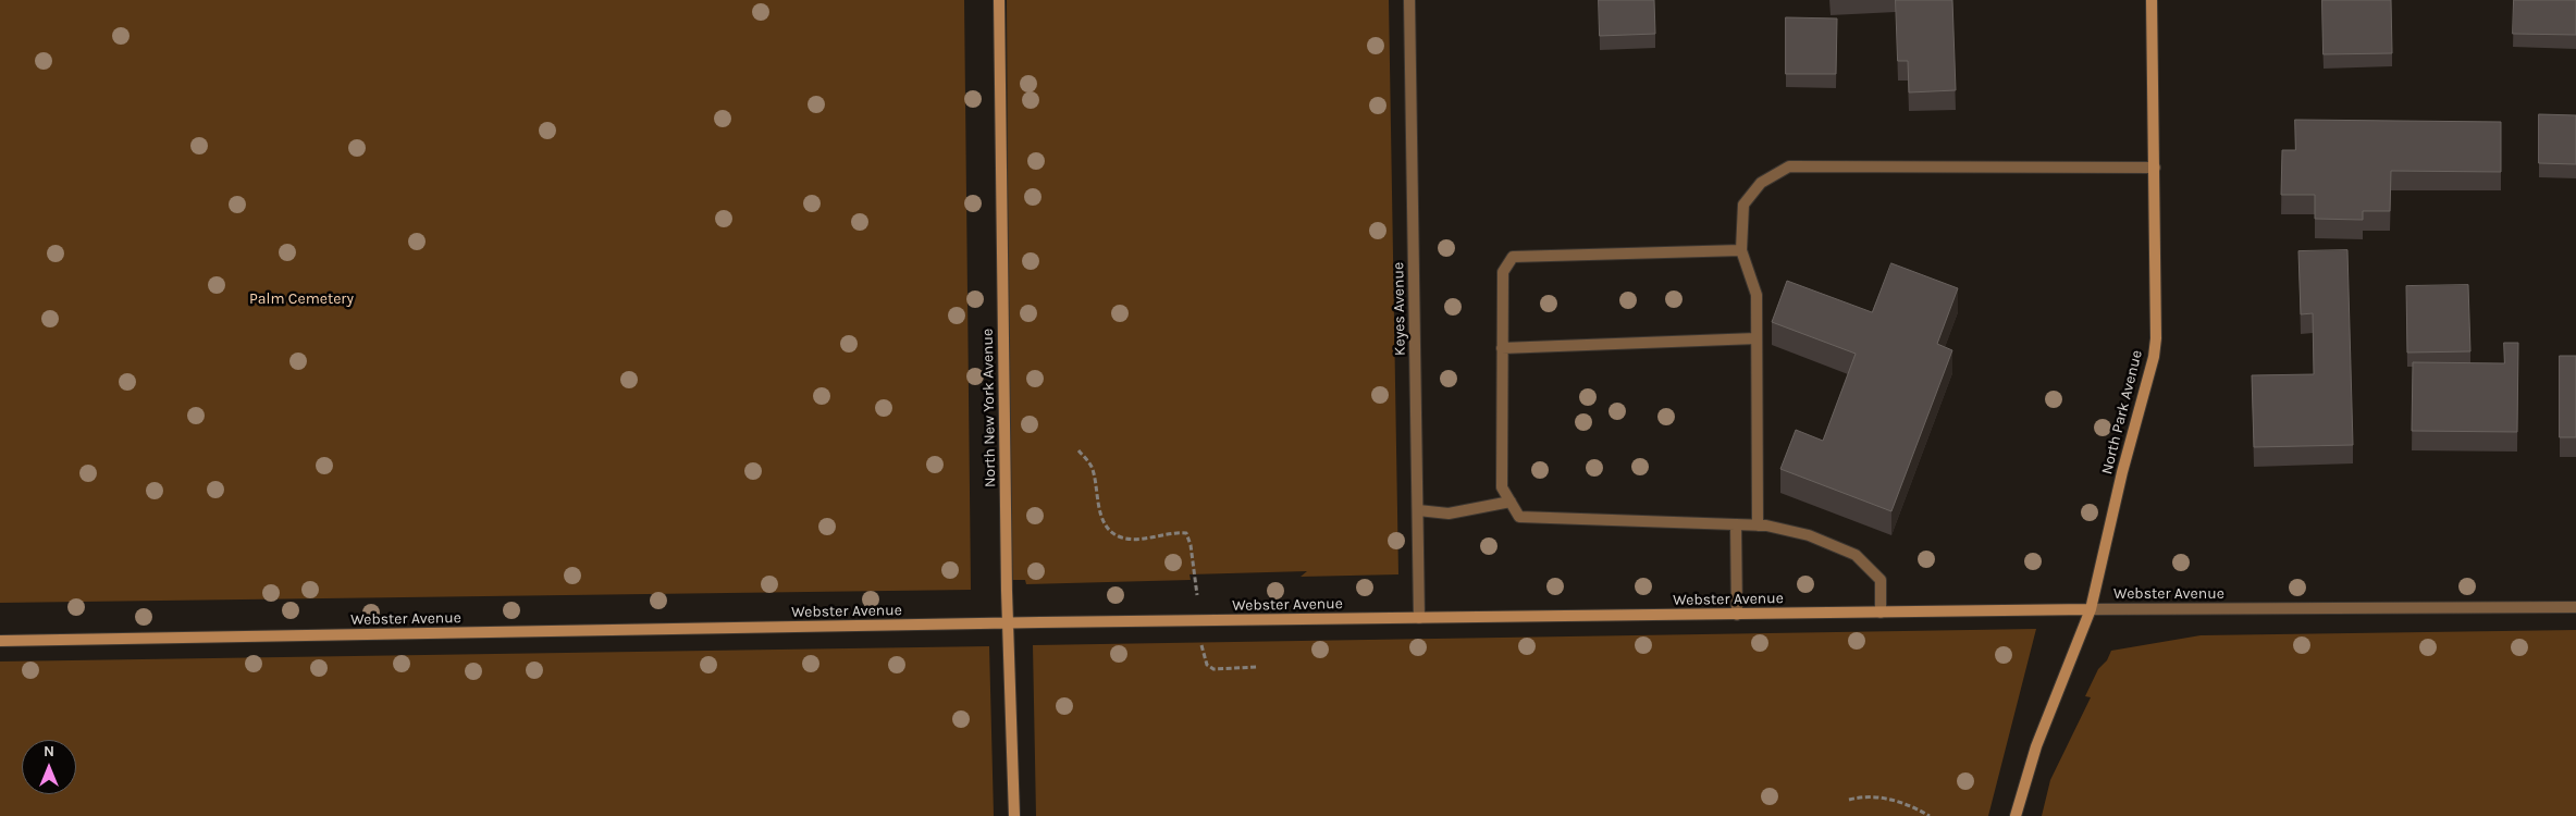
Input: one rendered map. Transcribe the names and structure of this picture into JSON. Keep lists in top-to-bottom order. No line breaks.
{"streets":{"street":["Keyes Avenue","North New York Avenue","North Park Avenue","Webster Avenue"]},"crossings":[["Keyes Avenue","Webster Avenue"],["North New York Avenue","Webster Avenue"],["North Park Avenue","Webster Avenue"]],"parks":["Palm Cemetery"],"north":"top"}
